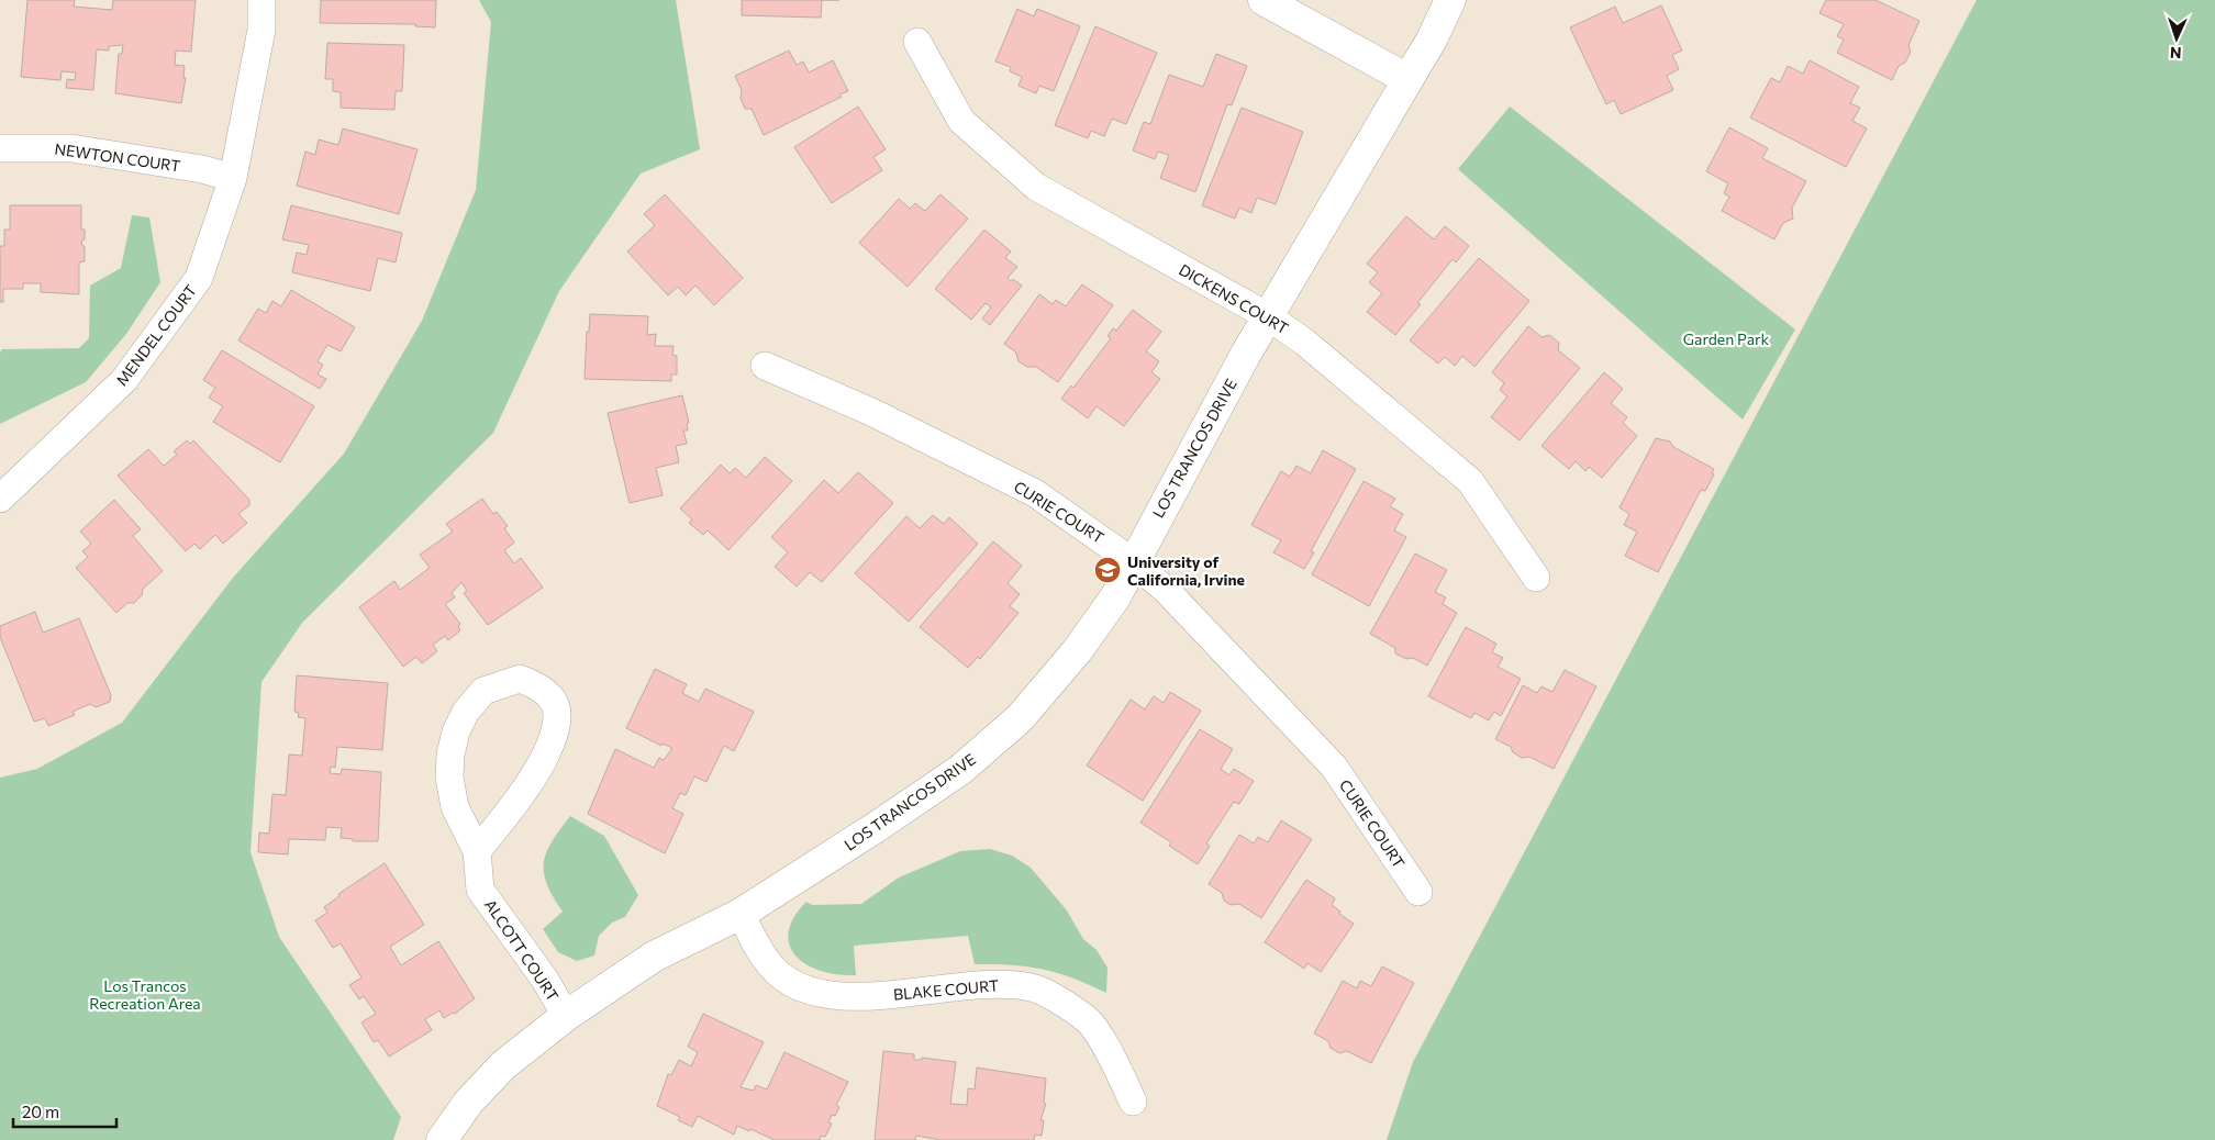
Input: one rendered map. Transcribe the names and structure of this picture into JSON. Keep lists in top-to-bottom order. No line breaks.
{"streets":{"street":["NEWTON COURT","DICKENS COURT","MENDEL COURT","LOS TRANCOS DRIVE","CURIE COURT","ALCOTT COURT","BLAKE COURT"]},"crossings":[["NEWTON COURT","MENDEL COURT"],["DICKENS COURT","LOS TRANCOS DRIVE"],["LOS TRANCOS DRIVE","CURIE COURT"],["LOS TRANCOS DRIVE","ALCOTT COURT"],["LOS TRANCOS DRIVE","BLAKE COURT"]],"parks":["Garden Park","Los Trancos Recreation Area"],"places":{"school or university":["University of California, Irvine"]},"scale_bar":"20 m","north":"bottom"}
